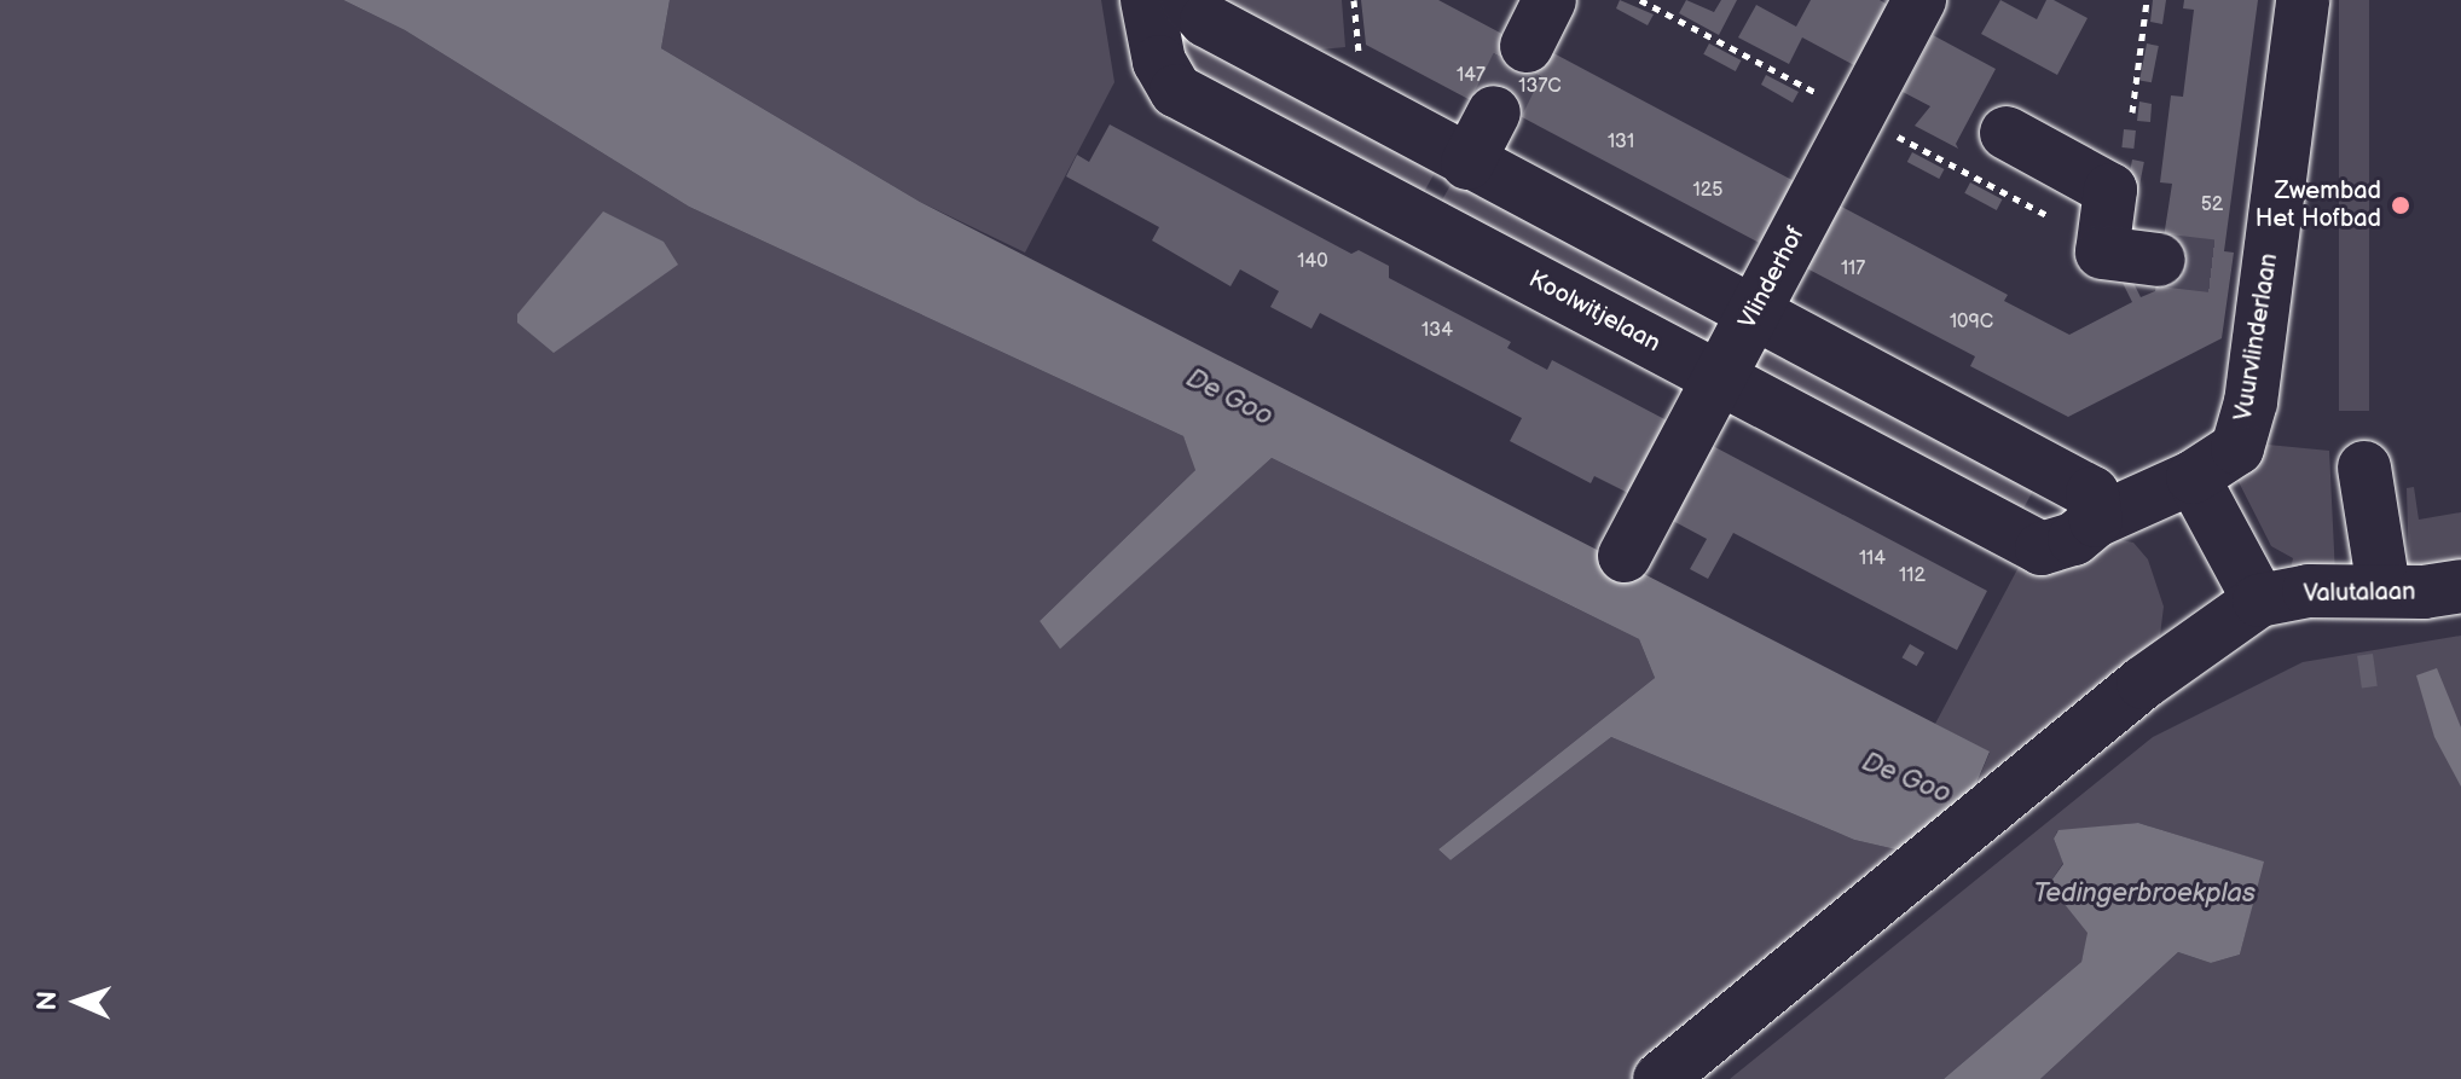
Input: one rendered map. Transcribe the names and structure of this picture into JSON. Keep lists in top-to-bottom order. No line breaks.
{"streets":{"street":["Vlinderhof","Koolwitjelaan","Vuurvlinderlaan","Valutalaan"]},"crossings":[["Vlinderhof","Koolwitjelaan"],["Koolwitjelaan","Vuurvlinderlaan"]],"water":["De Goo","Tedingerbroekplas"],"places":["Zwembad Het Hofbad"],"house_numbers":["147","137C","131","125","52","140","117","109C","134","114","112"],"north":"left"}
